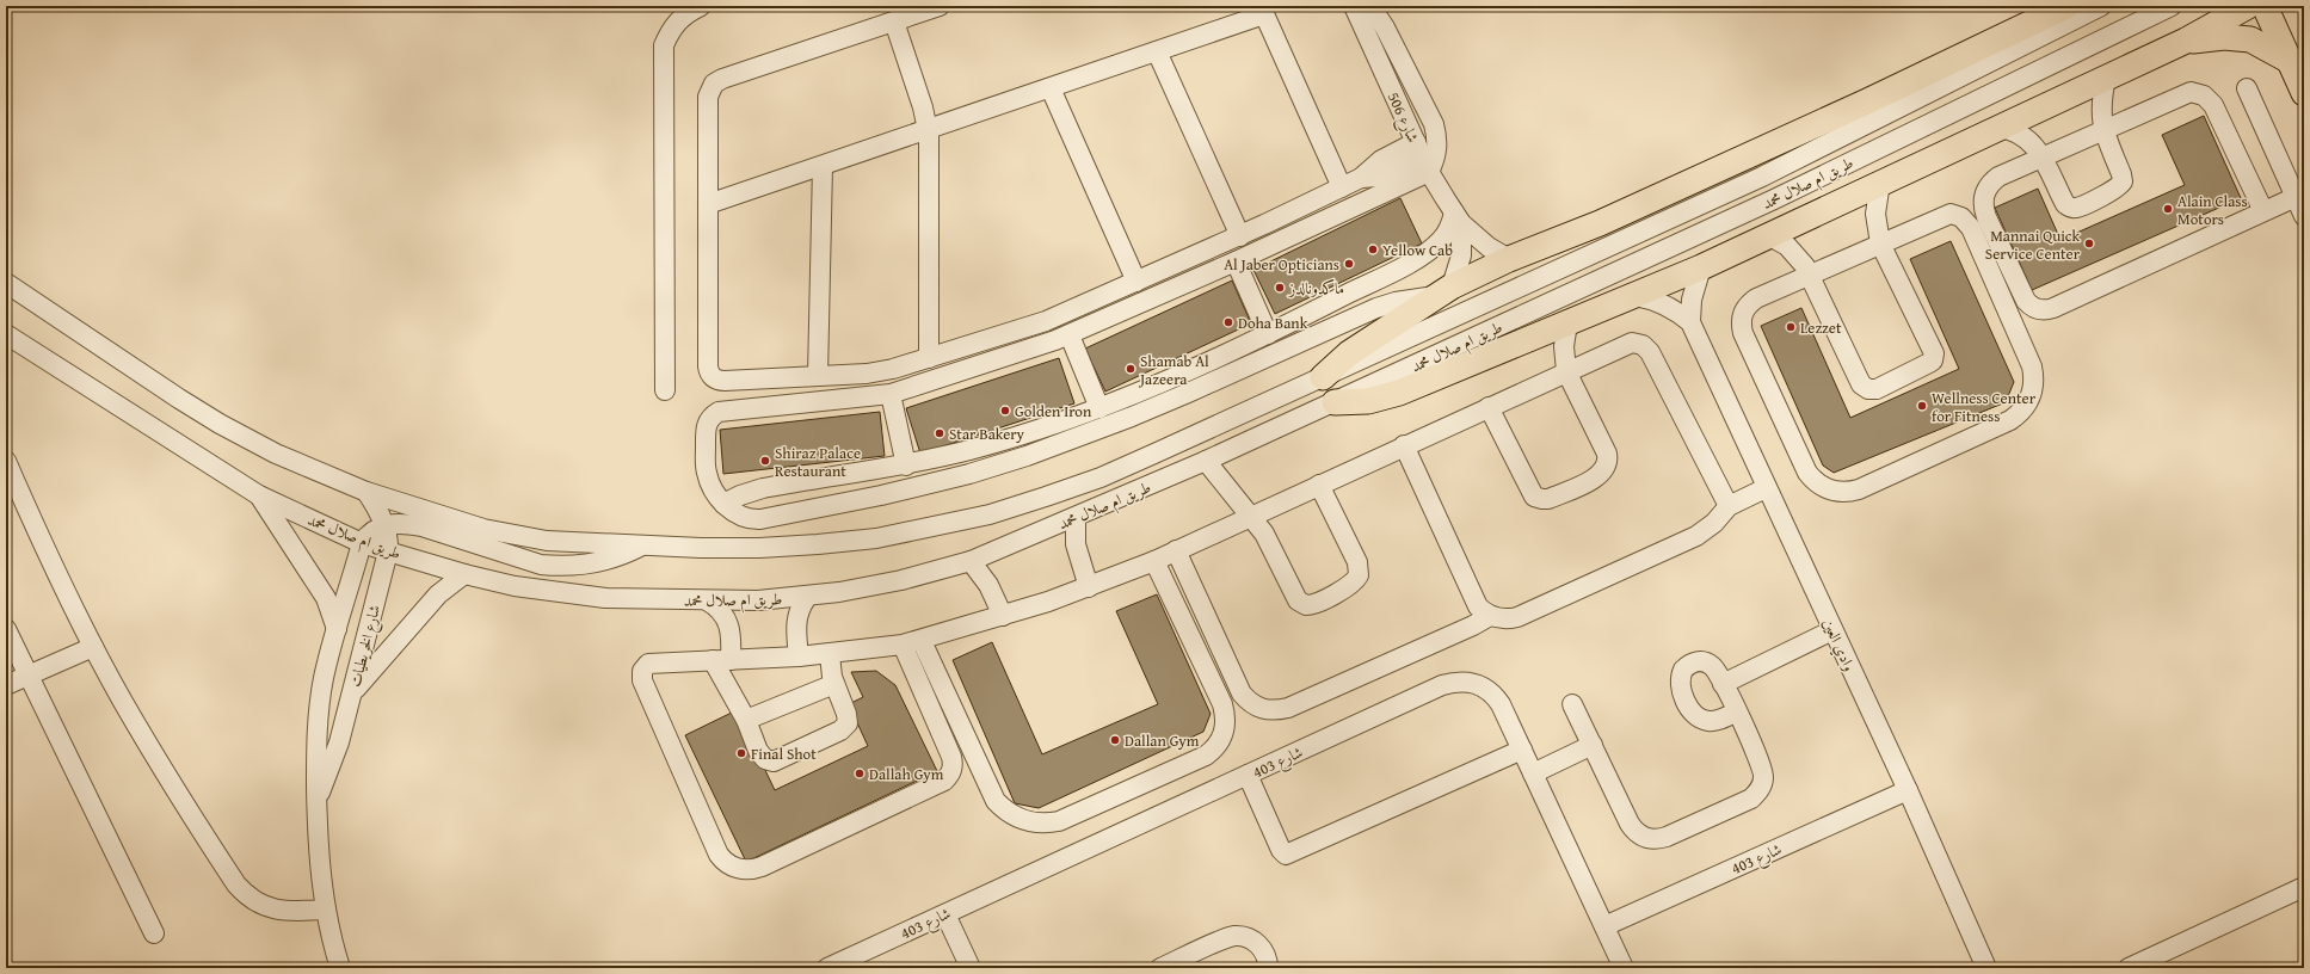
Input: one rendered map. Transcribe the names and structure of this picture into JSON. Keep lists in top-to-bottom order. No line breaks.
{"streets":{"street":["شارع 506","طريق ام صلال محمد","وادي العين","شارع الخريطيات","شارع 403"]},"crossings":[["طريق ام صلال محمد","شارع الخريطيات"],["وادي العين","شارع 403"]],"places":["Alain Class Motors","Mannai Quick Service Center","Yellow Cab","Al Jaber Opticians","ماكدونالدز","Doha Bank","Lezzet","Shamab Al Jazeera","Wellness Center for Fitness","Golden Iron","Star Bakery","Shiraz Palace Restaurant","Dallan Gym","Final Shot","Dallah Gym"]}
